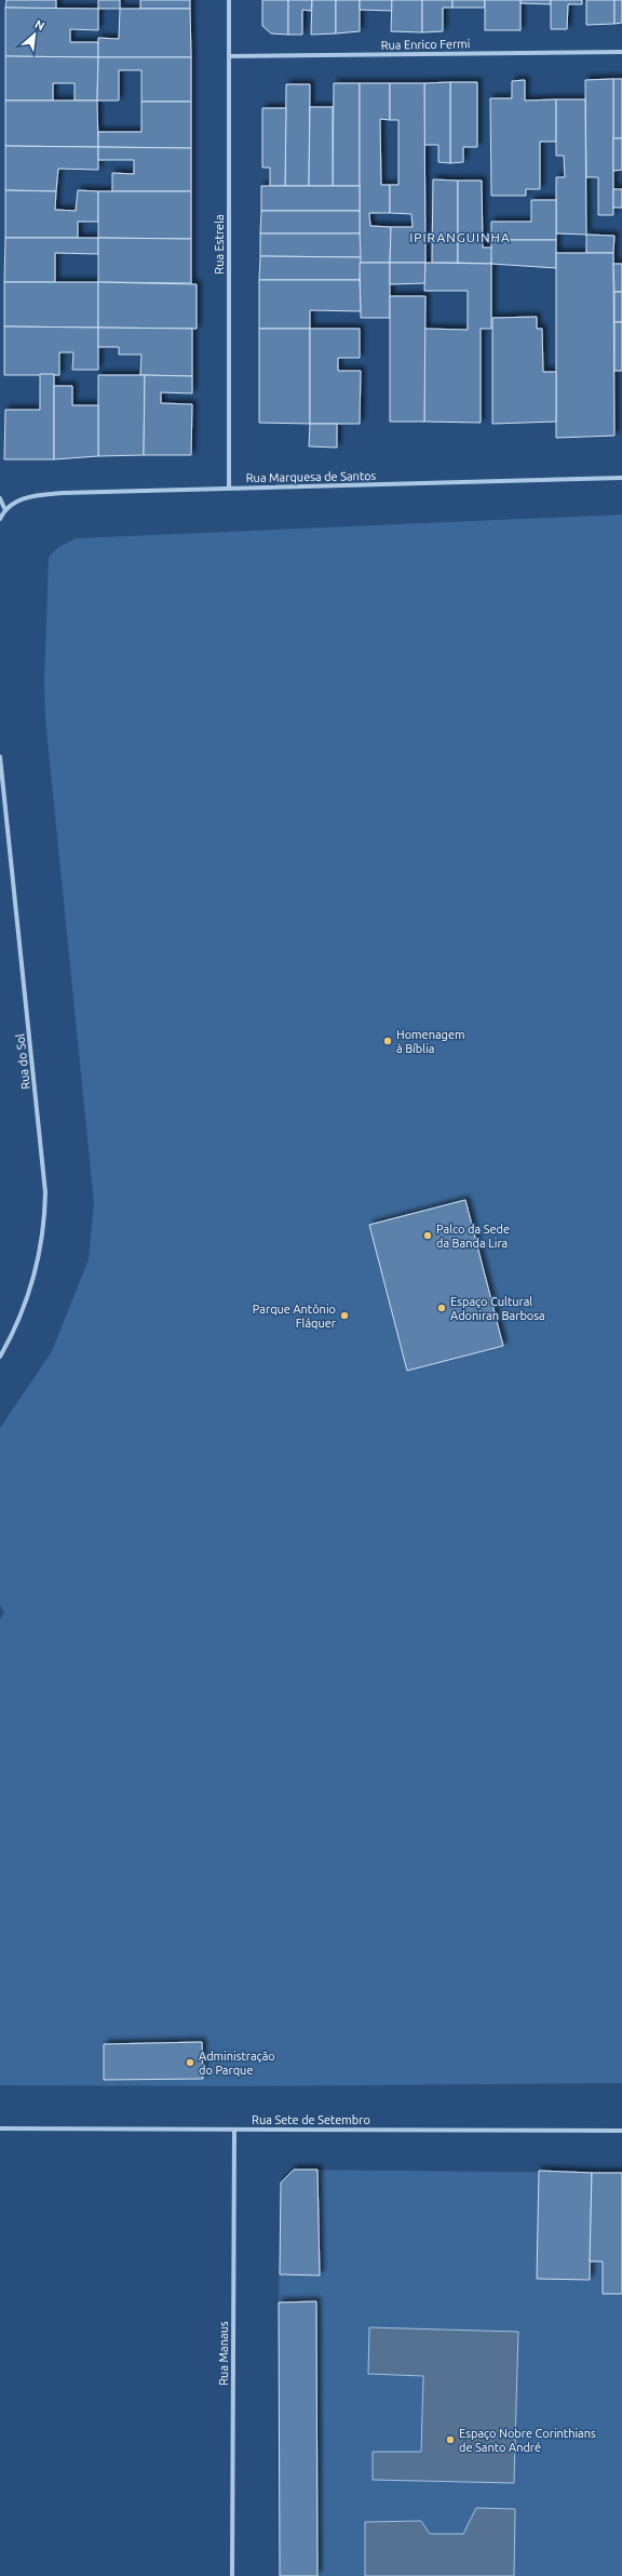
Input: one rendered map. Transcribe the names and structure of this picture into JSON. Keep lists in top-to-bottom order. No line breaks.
{"streets":{"street":["Rua Enrico Fermi","Rua Estrela","Rua Marquesa de Santos","Rua do Sol","Rua Sete de Setembro","Rua Manaus"]},"crossings":[["Rua Enrico Fermi","Rua Estrela"],["Rua Estrela","Rua Marquesa de Santos"],["Rua Sete de Setembro","Rua Manaus"]],"districts":["IPIRANGUINHA"],"places":["Homenagem à Bíblia","Palco da Sede da Banda Lira","Espaço Cultural Adoniran Barbosa","Parque Antônio Fláquer","Administração do Parque","Espaço Nobre Corinthians de Santo André"],"north":"top right"}
